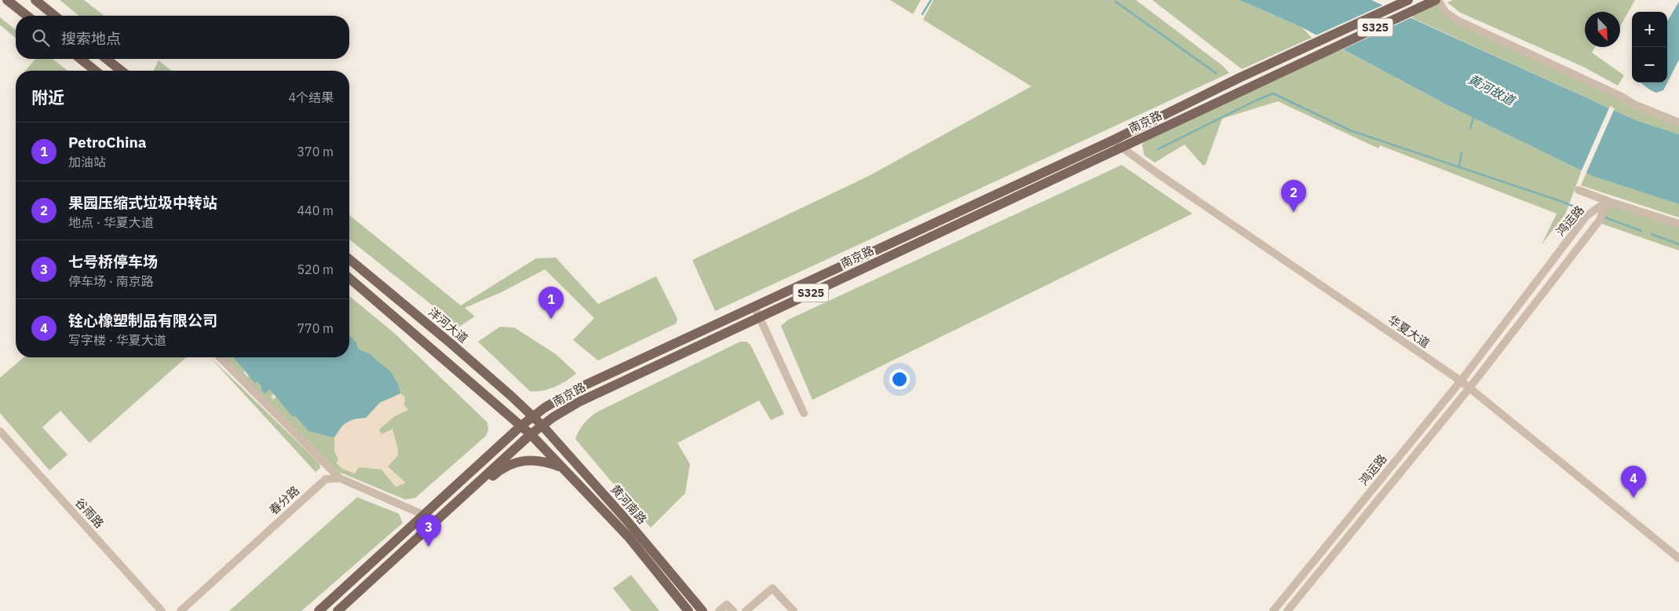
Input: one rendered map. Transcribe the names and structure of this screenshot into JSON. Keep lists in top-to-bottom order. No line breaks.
{"streets":{"main road":["S325","南京路","洋河大道","黄河南路"],"street":["鸿运路","华夏大道","春分路","谷雨路"]},"crossings":[["南京路","洋河大道"],["南京路","华夏大道"],["南京路","黄河南路"],["鸿运路","华夏大道"],["洋河大道","黄河南路"]],"water":["黄河故道"],"north":"bottom right","page":{"map_buttons":["+","−"],"search":"搜索地点","heading":["附近","4个结果"],"list":[{"mark":"1","name":"PetroChina","note":"加油站","value":"370 m"},{"mark":"2","name":"果园压缩式垃圾中转站","note":"地点 · 华夏大道","value":"440 m"},{"mark":"3","name":"七号桥停车场","note":"停车场 · 南京路","value":"520 m"},{"mark":"4","name":"铨心橡塑制品有限公司","note":"写字楼 · 华夏大道","value":"770 m"}],"pins":["2","1","4","3"]}}
